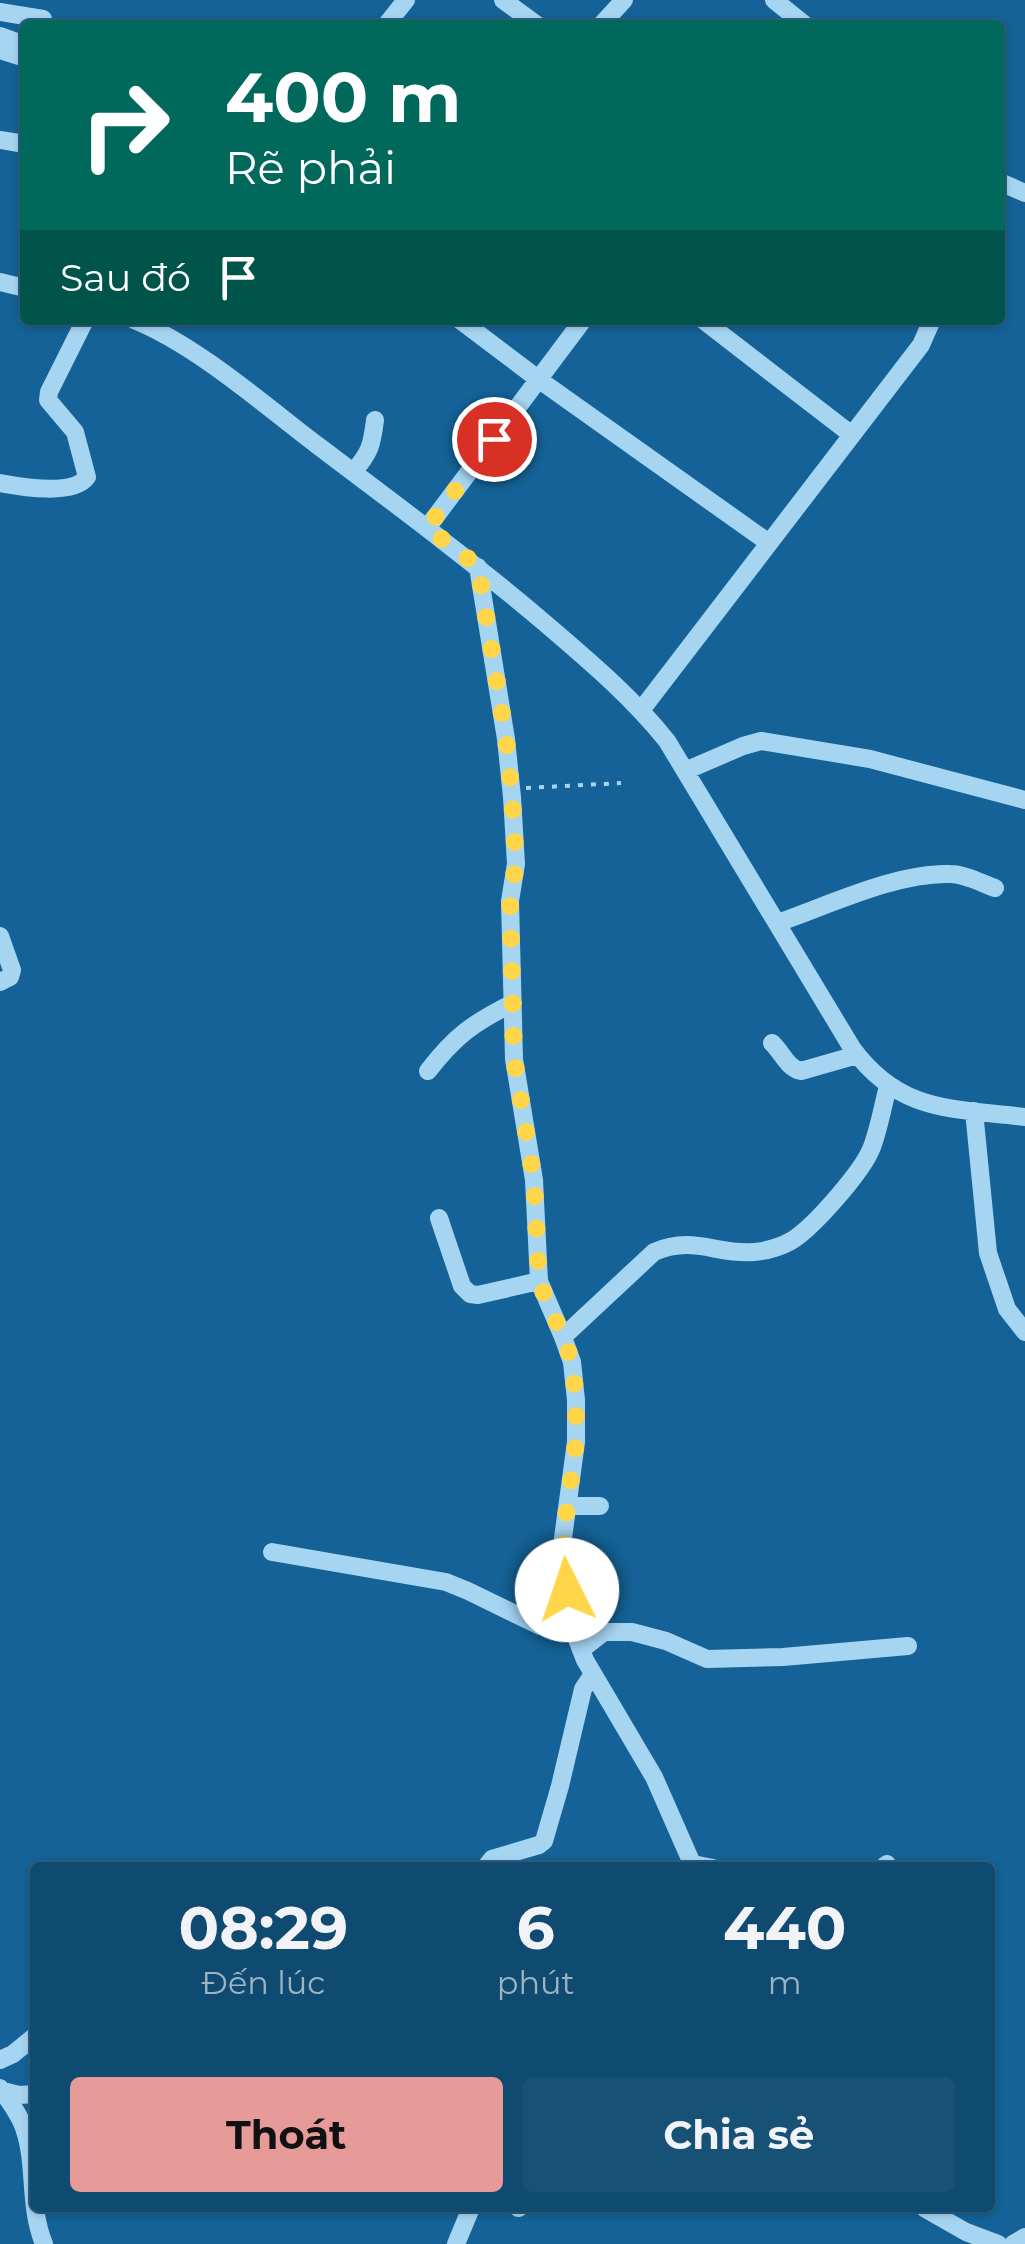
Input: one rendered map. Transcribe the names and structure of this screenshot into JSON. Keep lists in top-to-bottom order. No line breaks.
{"page":{"turn":["400 m","Rẽ phải"],"then":"Sau đó","eta":["08:29","Đến lúc","6","phút","440","m"],"buttons":["Thoát","Chia sẻ"]}}
